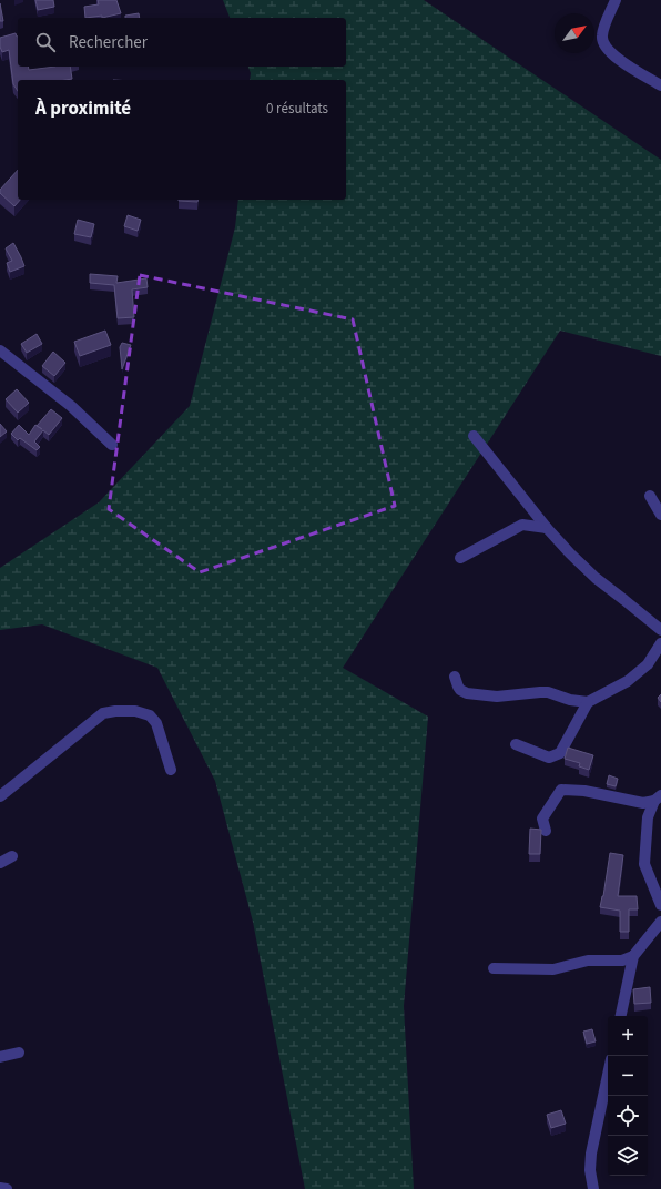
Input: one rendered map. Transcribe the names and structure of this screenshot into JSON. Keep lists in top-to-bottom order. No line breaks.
{"north":"top right","page":{"search":"Rechercher","heading":["À proximité","0 résultats"],"map_buttons":["+","−"]}}
